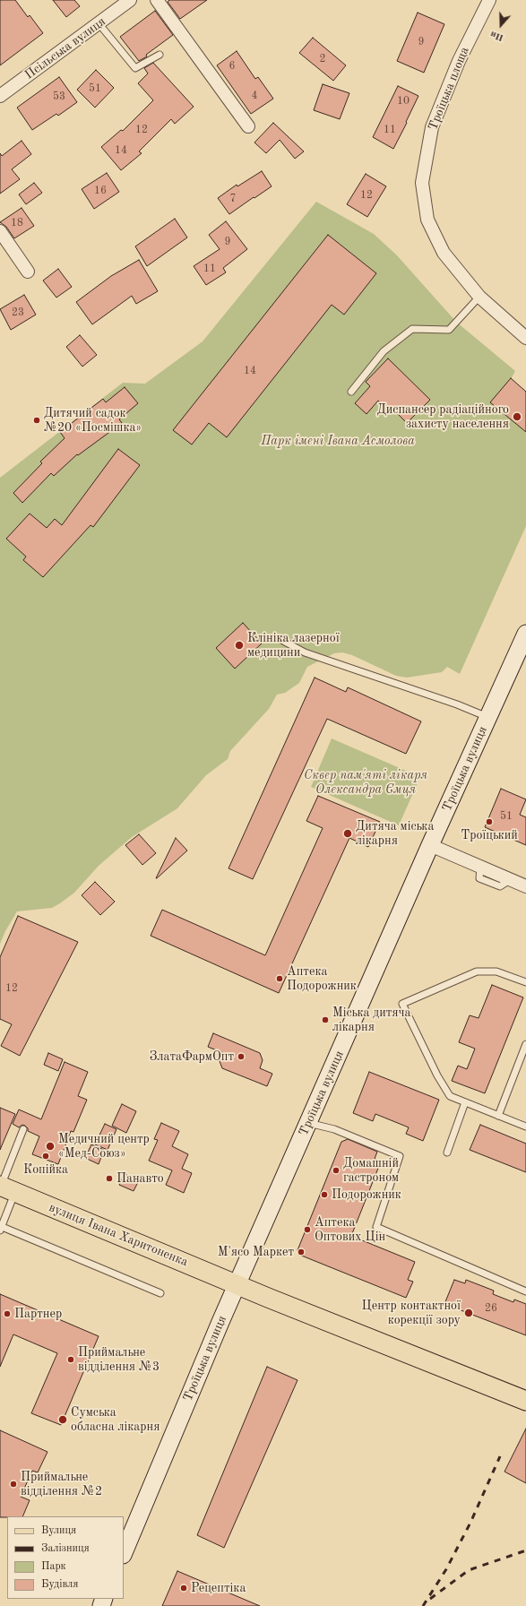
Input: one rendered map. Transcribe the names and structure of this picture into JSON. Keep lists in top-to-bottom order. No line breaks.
{"streets":{"main road":["Троїцька вулиця","вулиця Івана Харитоненка"],"street":["Псільська вулиця","Троїцька площа"]},"crossings":[["Троїцька вулиця","вулиця Івана Харитоненка"]],"parks":["Парк імені Івана Асмолова","Сквер пам'яті лікаря Олександра Ємця"],"places":["Диспансер радіаційного захисту населення","Дитячий садок №20 «Посмішка»","Клініка лазерної медицини","Троїцький","Дитяча міська лікарня","Аптека Подорожник","Міська дитяча лікарня","ЗлатаФармОпт","Медичний центр «Мед-Союз»","Копійка","Домашній гастроном","Панавто","Подорожник","Аптека Оптових Цін","М'ясо Маркет","Центр контактної корекції зору","Партнер","Приймальне відділення №3","Сумська обласна лікарня","Приймальне відділення №2","Рецептіка"],"house_numbers":["9","2","6","51","4","53","10","12","11","14","16","12","7","18","9","11","23","14","51","12","26"],"legend":["Вулиця","Залізниця","Парк","Будівля"],"north":"bottom"}
